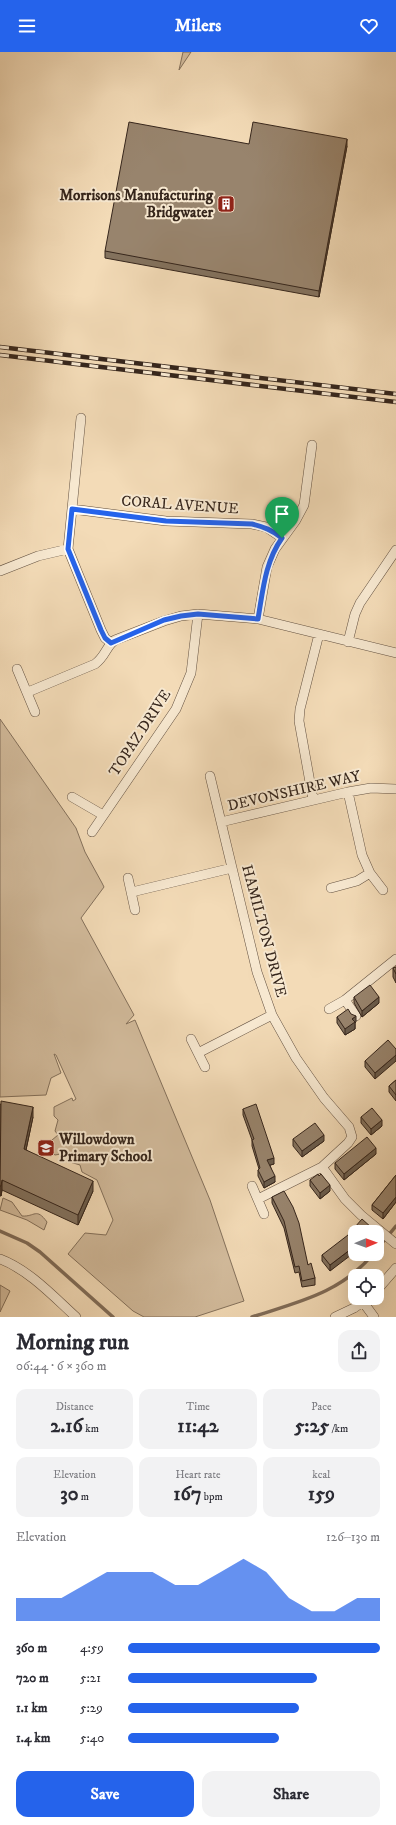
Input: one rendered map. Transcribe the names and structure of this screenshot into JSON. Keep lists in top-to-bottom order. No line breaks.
{"streets":{"street":["CORAL AVENUE","TOPAZ DRIVE","DEVONSHIRE WAY","HAMILTON DRIVE"]},"crossings":[["DEVONSHIRE WAY","HAMILTON DRIVE"]],"places":{"building":["Morrisons Manufacturing Bridgwater"],"school or university":["Willowdown Primary School"]},"north":"right","page":{"header":"Milers","heading":["Morning run","06:44 · 6 × 360 m"],"stats":[["Distance","2.16 km"],["Time","11:42"],["Pace","5:25 /km"],["Elevation","30 m"],["Heart rate","167 bpm"],["kcal","159"]],"chart":["Elevation","126–130 m"],"list":[{"name":"360 m","note":"4:59"},{"name":"720 m","note":"5:21"},{"name":"1.1 km","note":"5:29"},{"name":"1.4 km","note":"5:40"}],"buttons":["Save","Share"]}}
